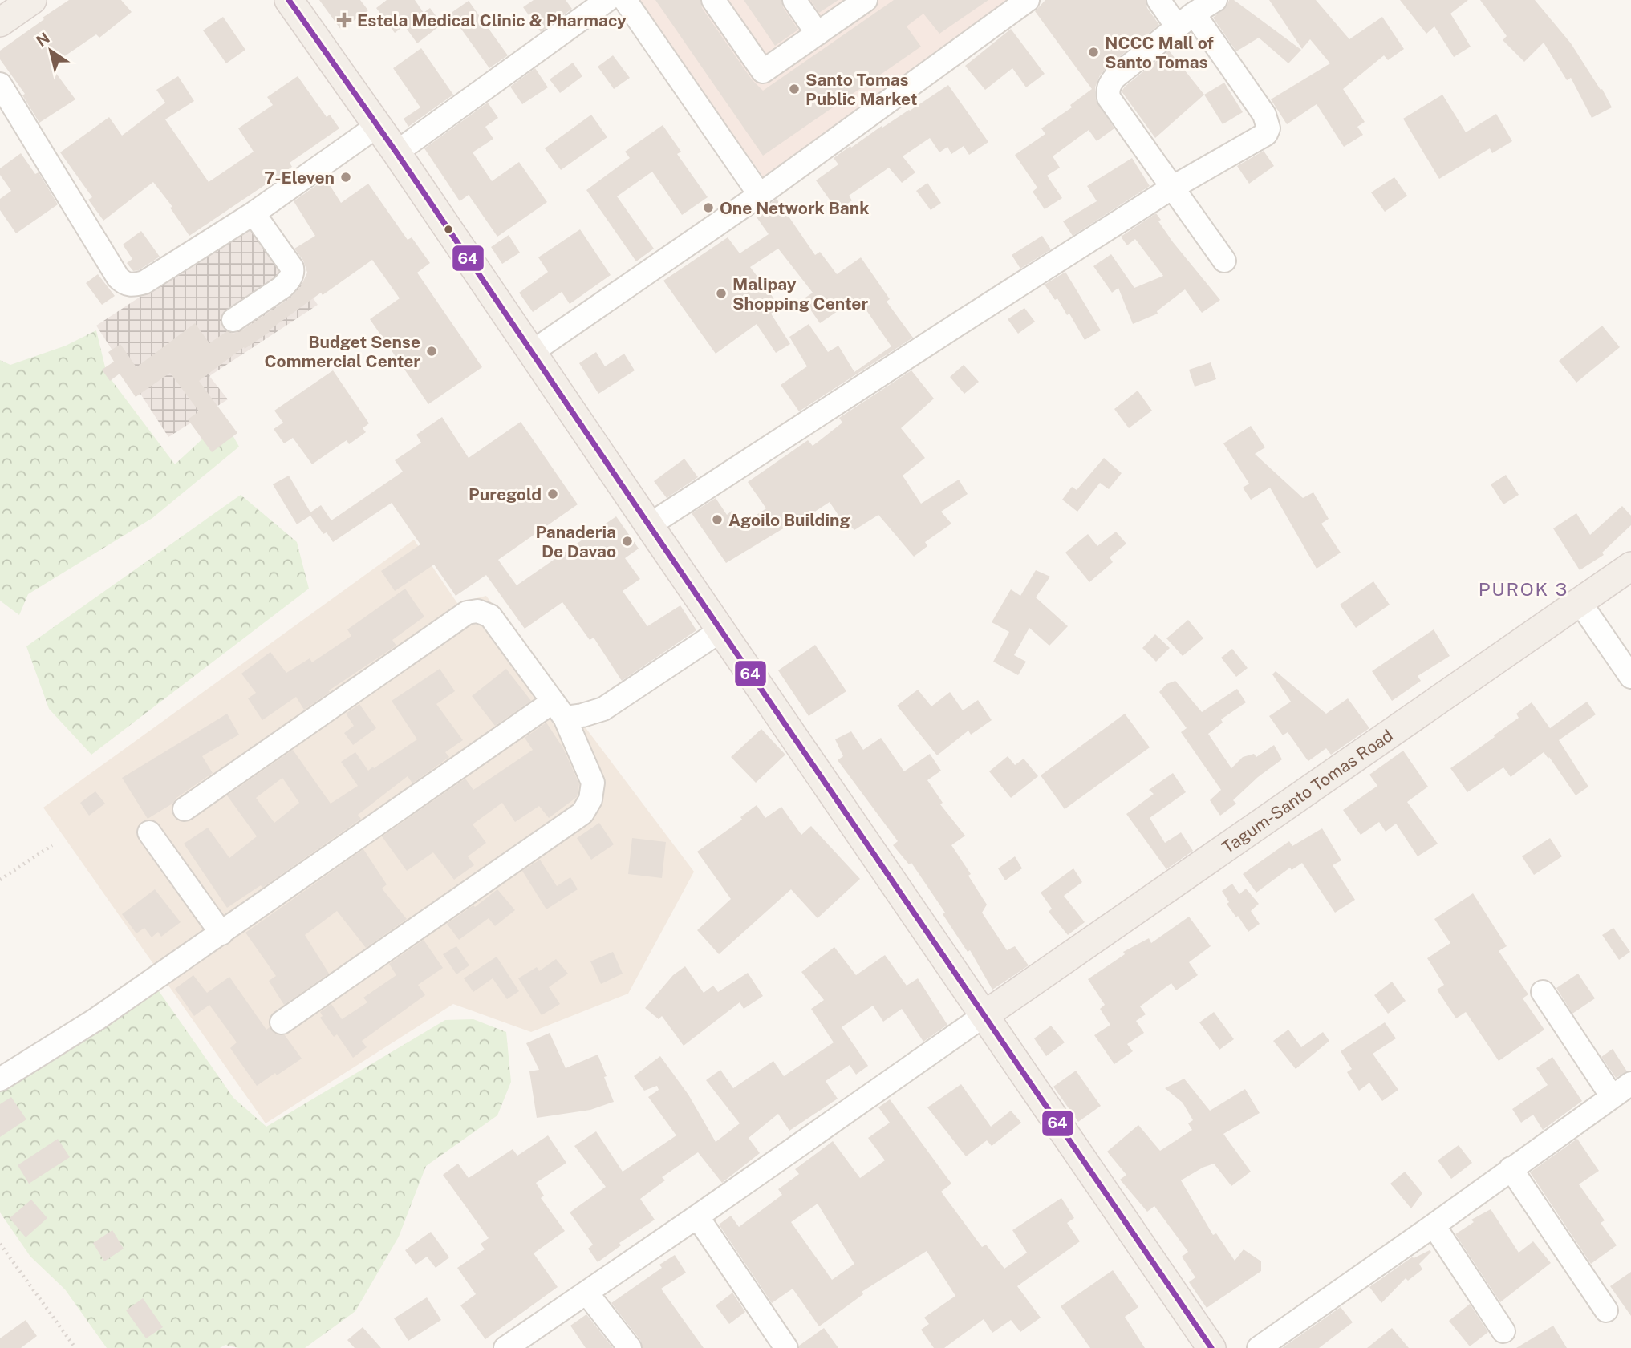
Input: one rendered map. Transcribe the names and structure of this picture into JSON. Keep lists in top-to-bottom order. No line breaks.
{"streets":{"main road":["Tagum-Santo Tomas Road"]},"districts":["PUROK 3"],"places":{"health":["Estela Medical Clinic & Pharmacy"],"other":["NCCC Mall of Santo Tomas","Santo Tomas Public Market","7-Eleven","One Network Bank","Malipay Shopping Center","Budget Sense Commercial Center","Puregold","Agoilo Building","Panaderia De Davao"]},"lines":["transit line 64"],"north":"top left"}
